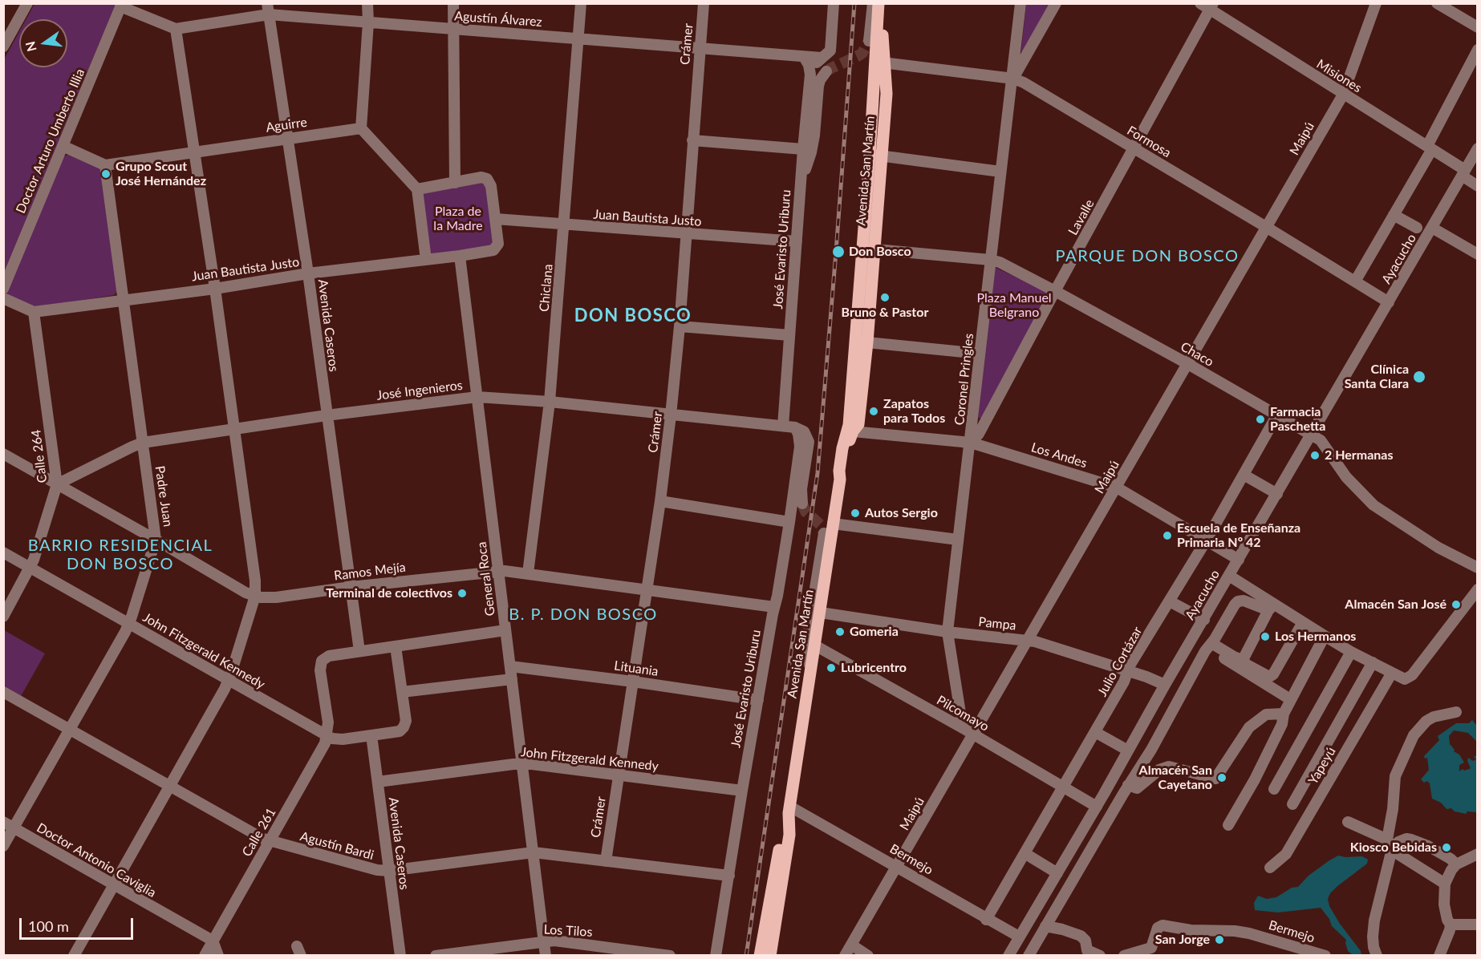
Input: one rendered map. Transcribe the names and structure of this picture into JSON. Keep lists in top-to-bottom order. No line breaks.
{"streets":{"main road":["Avenida San Martín"],"street":["Agustín Álvarez","Crámer","Misiones","Aguirre","Maipú","Doctor Arturo Umberto Illia","Formosa","Lavalle","Juan Bautista Justo","José Evaristo Uriburu","Ayacucho","Chiclana","Avenida Caseros","Chaco","Coronel Pringles","José Ingenieros","Los Andes","Calle 264","Padre Juan","Ramos Mejía","General Roca","Pampa","John Fitzgerald Kennedy","Julio Cortázar","Lituania","Pilcomayo","Yapeyú","Calle 261","Agustín Bardi","Bermejo","Doctor Antonio Caviglia","Los Tilos"]},"crossings":[["Agustín Álvarez","Crámer"],["Agustín Álvarez","José Evaristo Uriburu"],["Agustín Álvarez","Chiclana"],["Agustín Álvarez","Avenida Caseros"],["Crámer","Juan Bautista Justo"],["Crámer","José Ingenieros"],["Crámer","Ramos Mejía"],["Crámer","John Fitzgerald Kennedy"],["Crámer","Lituania"],["Crámer","Agustín Bardi"],["Misiones","Maipú"],["Misiones","Lavalle"],["Misiones","Ayacucho"],["Aguirre","Avenida Caseros"],["Aguirre","Padre Juan"],["Maipú","Formosa"],["Maipú","Chaco"],["Maipú","Coronel Pringles"],["Maipú","Los Andes"],["Maipú","Pampa"],["Maipú","Pilcomayo"],["Maipú","Bermejo"],["Formosa","Avenida San Martín"],["Formosa","Lavalle"],["Formosa","Ayacucho"],["Formosa","Coronel Pringles"],["Avenida San Martín","Chaco"],["Avenida San Martín","Los Andes"],["Avenida San Martín","Pampa"],["Avenida San Martín","Pilcomayo"],["Avenida San Martín","Bermejo"],["Lavalle","Chaco"],["Lavalle","Coronel Pringles"],["Lavalle","Los Andes"],["Juan Bautista Justo","José Evaristo Uriburu"],["Juan Bautista Justo","Chiclana"],["Juan Bautista Justo","Avenida Caseros"],["Juan Bautista Justo","Calle 264"],["Juan Bautista Justo","Padre Juan"],["Juan Bautista Justo","General Roca"],["José Evaristo Uriburu","José Ingenieros"],["José Evaristo Uriburu","Ramos Mejía"],["José Evaristo Uriburu","John Fitzgerald Kennedy"],["José Evaristo Uriburu","Lituania"],["José Evaristo Uriburu","Agustín Bardi"],["Ayacucho","Chaco"],["Ayacucho","Los Andes"],["Ayacucho","Pampa"],["Ayacucho","Pilcomayo"],["Ayacucho","Bermejo"],["Chiclana","José Ingenieros"],["Chiclana","Ramos Mejía"],["Avenida Caseros","José Ingenieros"],["Avenida Caseros","Ramos Mejía"],["Avenida Caseros","John Fitzgerald Kennedy"],["Avenida Caseros","Agustín Bardi"],["Chaco","Coronel Pringles"],["Chaco","Julio Cortázar"],["Coronel Pringles","Los Andes"],["Coronel Pringles","Pampa"],["Coronel Pringles","Pilcomayo"],["José Ingenieros","Calle 264"],["José Ingenieros","Padre Juan"],["José Ingenieros","Ramos Mejía"],["José Ingenieros","General Roca"],["Los Andes","Julio Cortázar"],["Calle 264","Ramos Mejía"],["Calle 264","John Fitzgerald Kennedy"],["Padre Juan","Ramos Mejía"],["Padre Juan","John Fitzgerald Kennedy"],["Padre Juan","Agustín Bardi"],["Padre Juan","Doctor Antonio Caviglia"],["Ramos Mejía","General Roca"],["General Roca","John Fitzgerald Kennedy"],["General Roca","Lituania"],["General Roca","Agustín Bardi"],["General Roca","Los Tilos"],["Pampa","Julio Cortázar"],["John Fitzgerald Kennedy","Calle 261"],["Julio Cortázar","Pilcomayo"],["Julio Cortázar","Bermejo"],["Calle 261","Agustín Bardi"],["Calle 261","Doctor Antonio Caviglia"]],"districts":["PARQUE DON BOSCO","DON BOSCO","BARRIO RESIDENCIAL DON BOSCO","B. P. DON BOSCO"],"parks":["Plaza de la Madre","Plaza Manuel Belgrano"],"places":["Grupo Scout José Hernández","Don Bosco","Bruno & Pastor","Clínica Santa Clara","Zapatos para Todos","Farmacia Paschetta","2 Hermanas","Autos Sergio","Escuela de Enseñanza Primaria Nº 42","Terminal de colectivos","Almacén San José","Gomeria","Los Hermanos","Lubricentro","Almacén San Cayetano","Kiosco Bebidas","San Jorge"],"scale_bar":"100 m","north":"left"}
